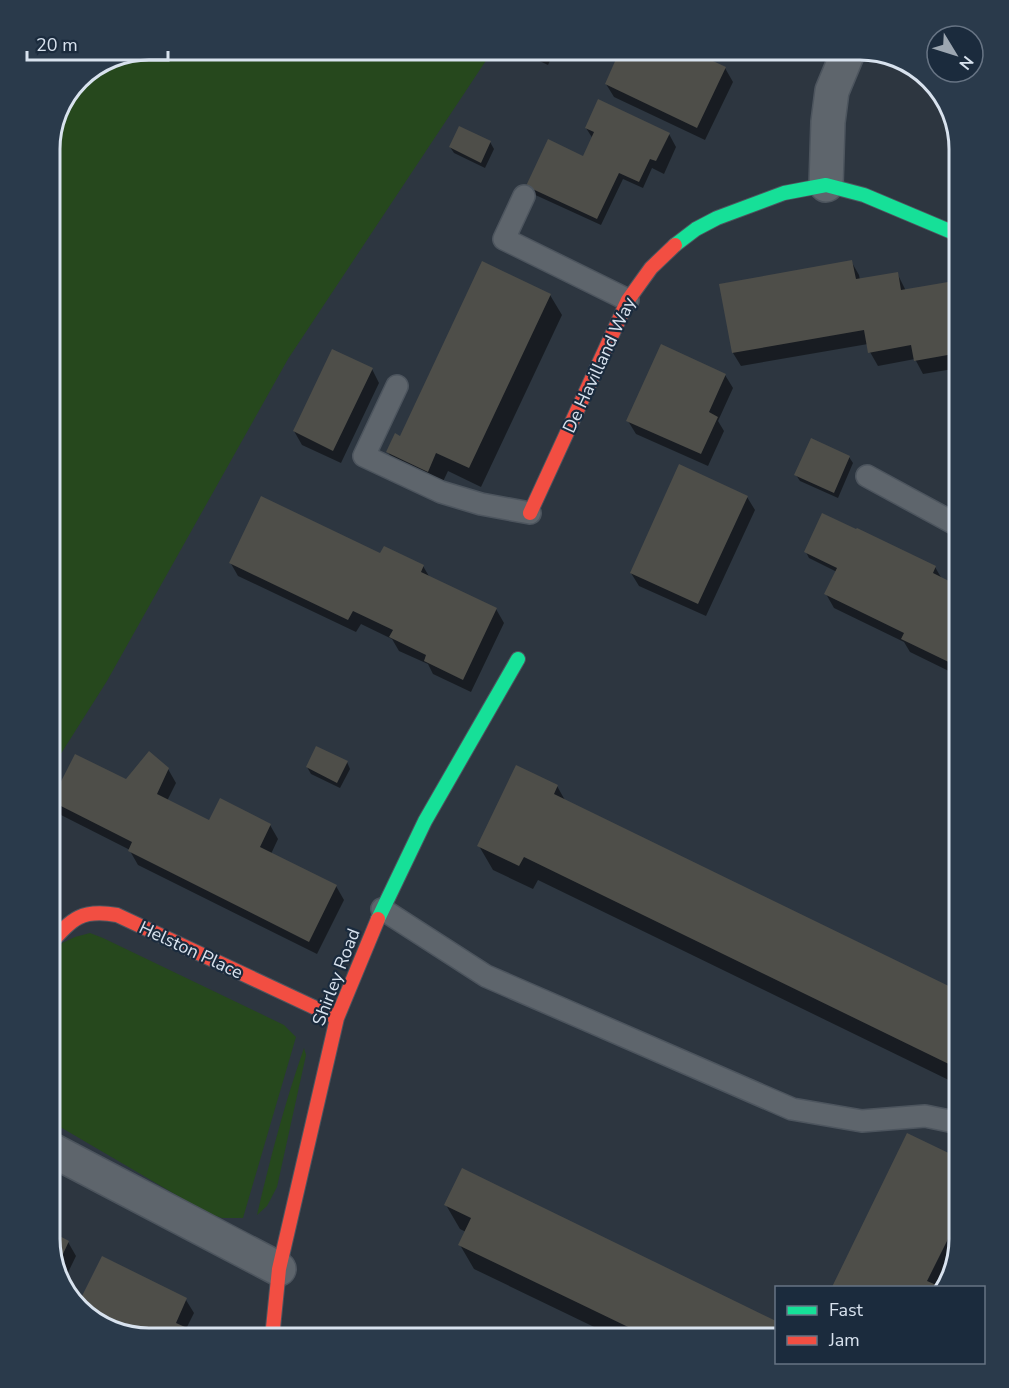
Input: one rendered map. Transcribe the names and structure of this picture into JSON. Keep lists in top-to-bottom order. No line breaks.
{"streets":{"street":["De Havilland Way","Helston Place","Shirley Road"]},"crossings":[["Helston Place","Shirley Road"]],"legend":["Fast","Jam"],"scale_bar":"20 m","north":"bottom right"}
